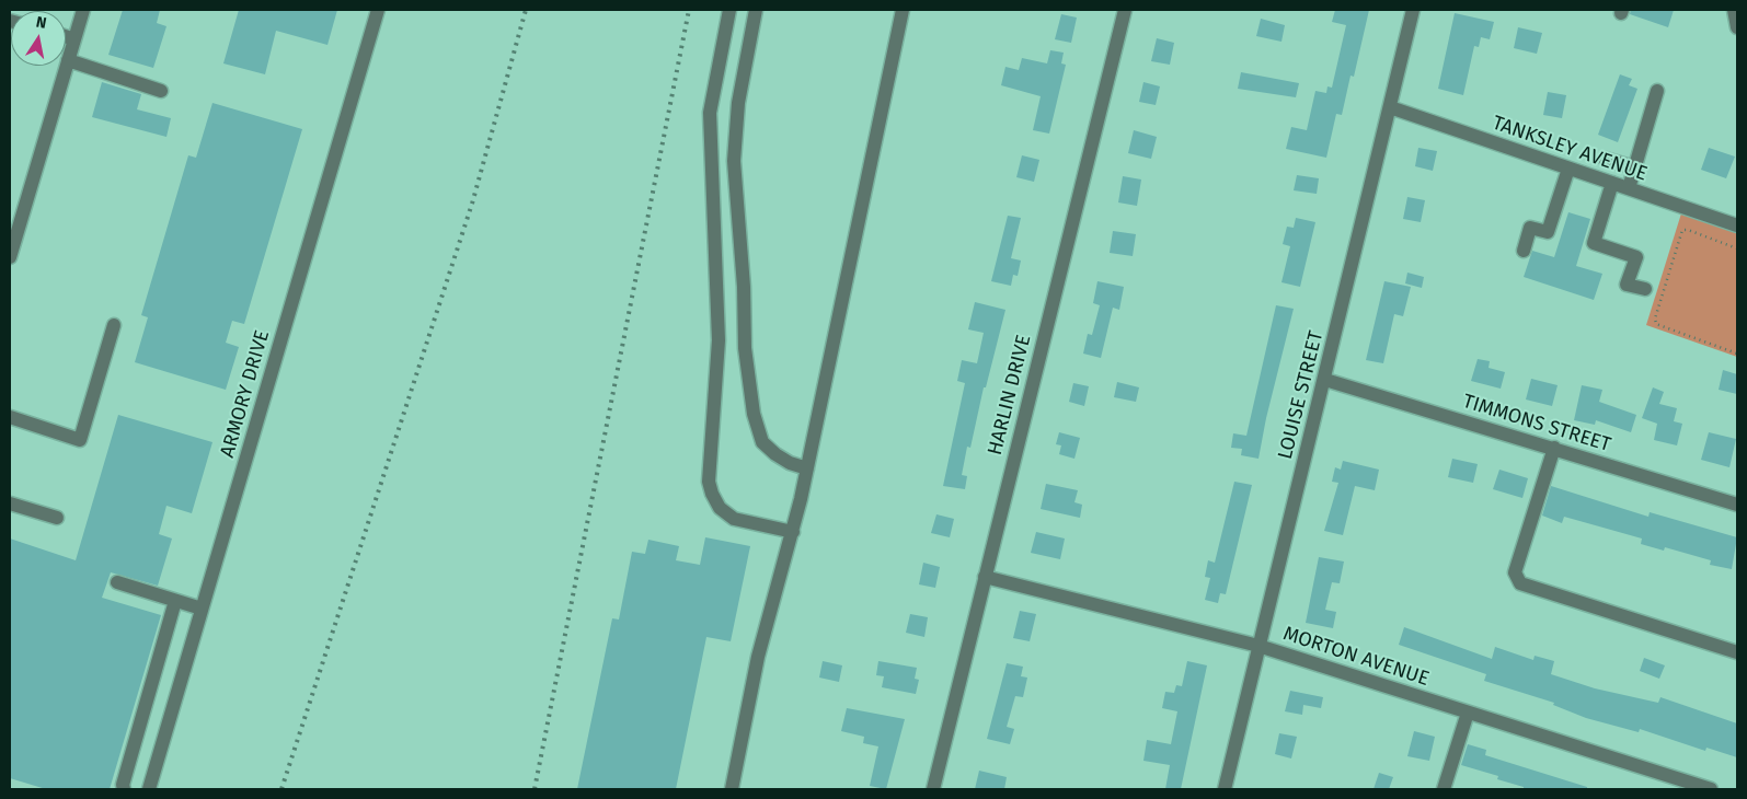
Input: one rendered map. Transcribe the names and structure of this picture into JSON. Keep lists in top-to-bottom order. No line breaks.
{"streets":{"street":["TANKSLEY AVENUE","ARMORY DRIVE","HARLIN DRIVE","LOUISE STREET","TIMMONS STREET","MORTON AVENUE"]},"crossings":[["TANKSLEY AVENUE","LOUISE STREET"],["HARLIN DRIVE","MORTON AVENUE"],["LOUISE STREET","TIMMONS STREET"],["LOUISE STREET","MORTON AVENUE"]],"north":"top"}
